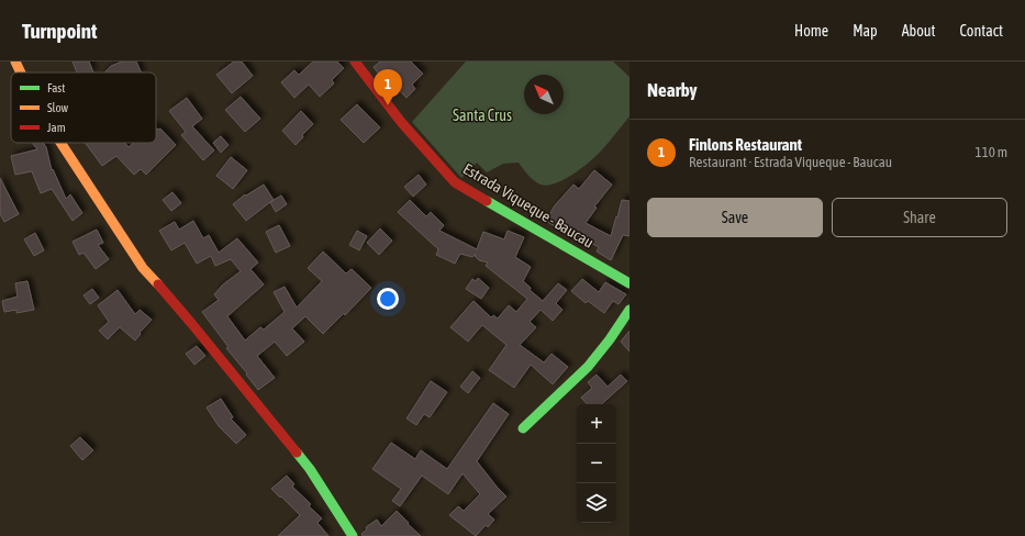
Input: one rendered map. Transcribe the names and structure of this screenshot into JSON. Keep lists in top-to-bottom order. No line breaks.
{"streets":{"street":["Estrada Viqueque - Baucau"]},"parks":["Santa Crus"],"legend":["Fast","Slow","Jam"],"north":"top left","page":{"header":"Turnpoint","nav":["Home","Map","About","Contact"],"heading":"Nearby","pins":"1","list":[{"mark":"1","name":"Finlons Restaurant","note":"Restaurant · Estrada Viqueque - Baucau","value":"110 m"}],"buttons":["Save","Share"],"map_buttons":["+","−"]}}
